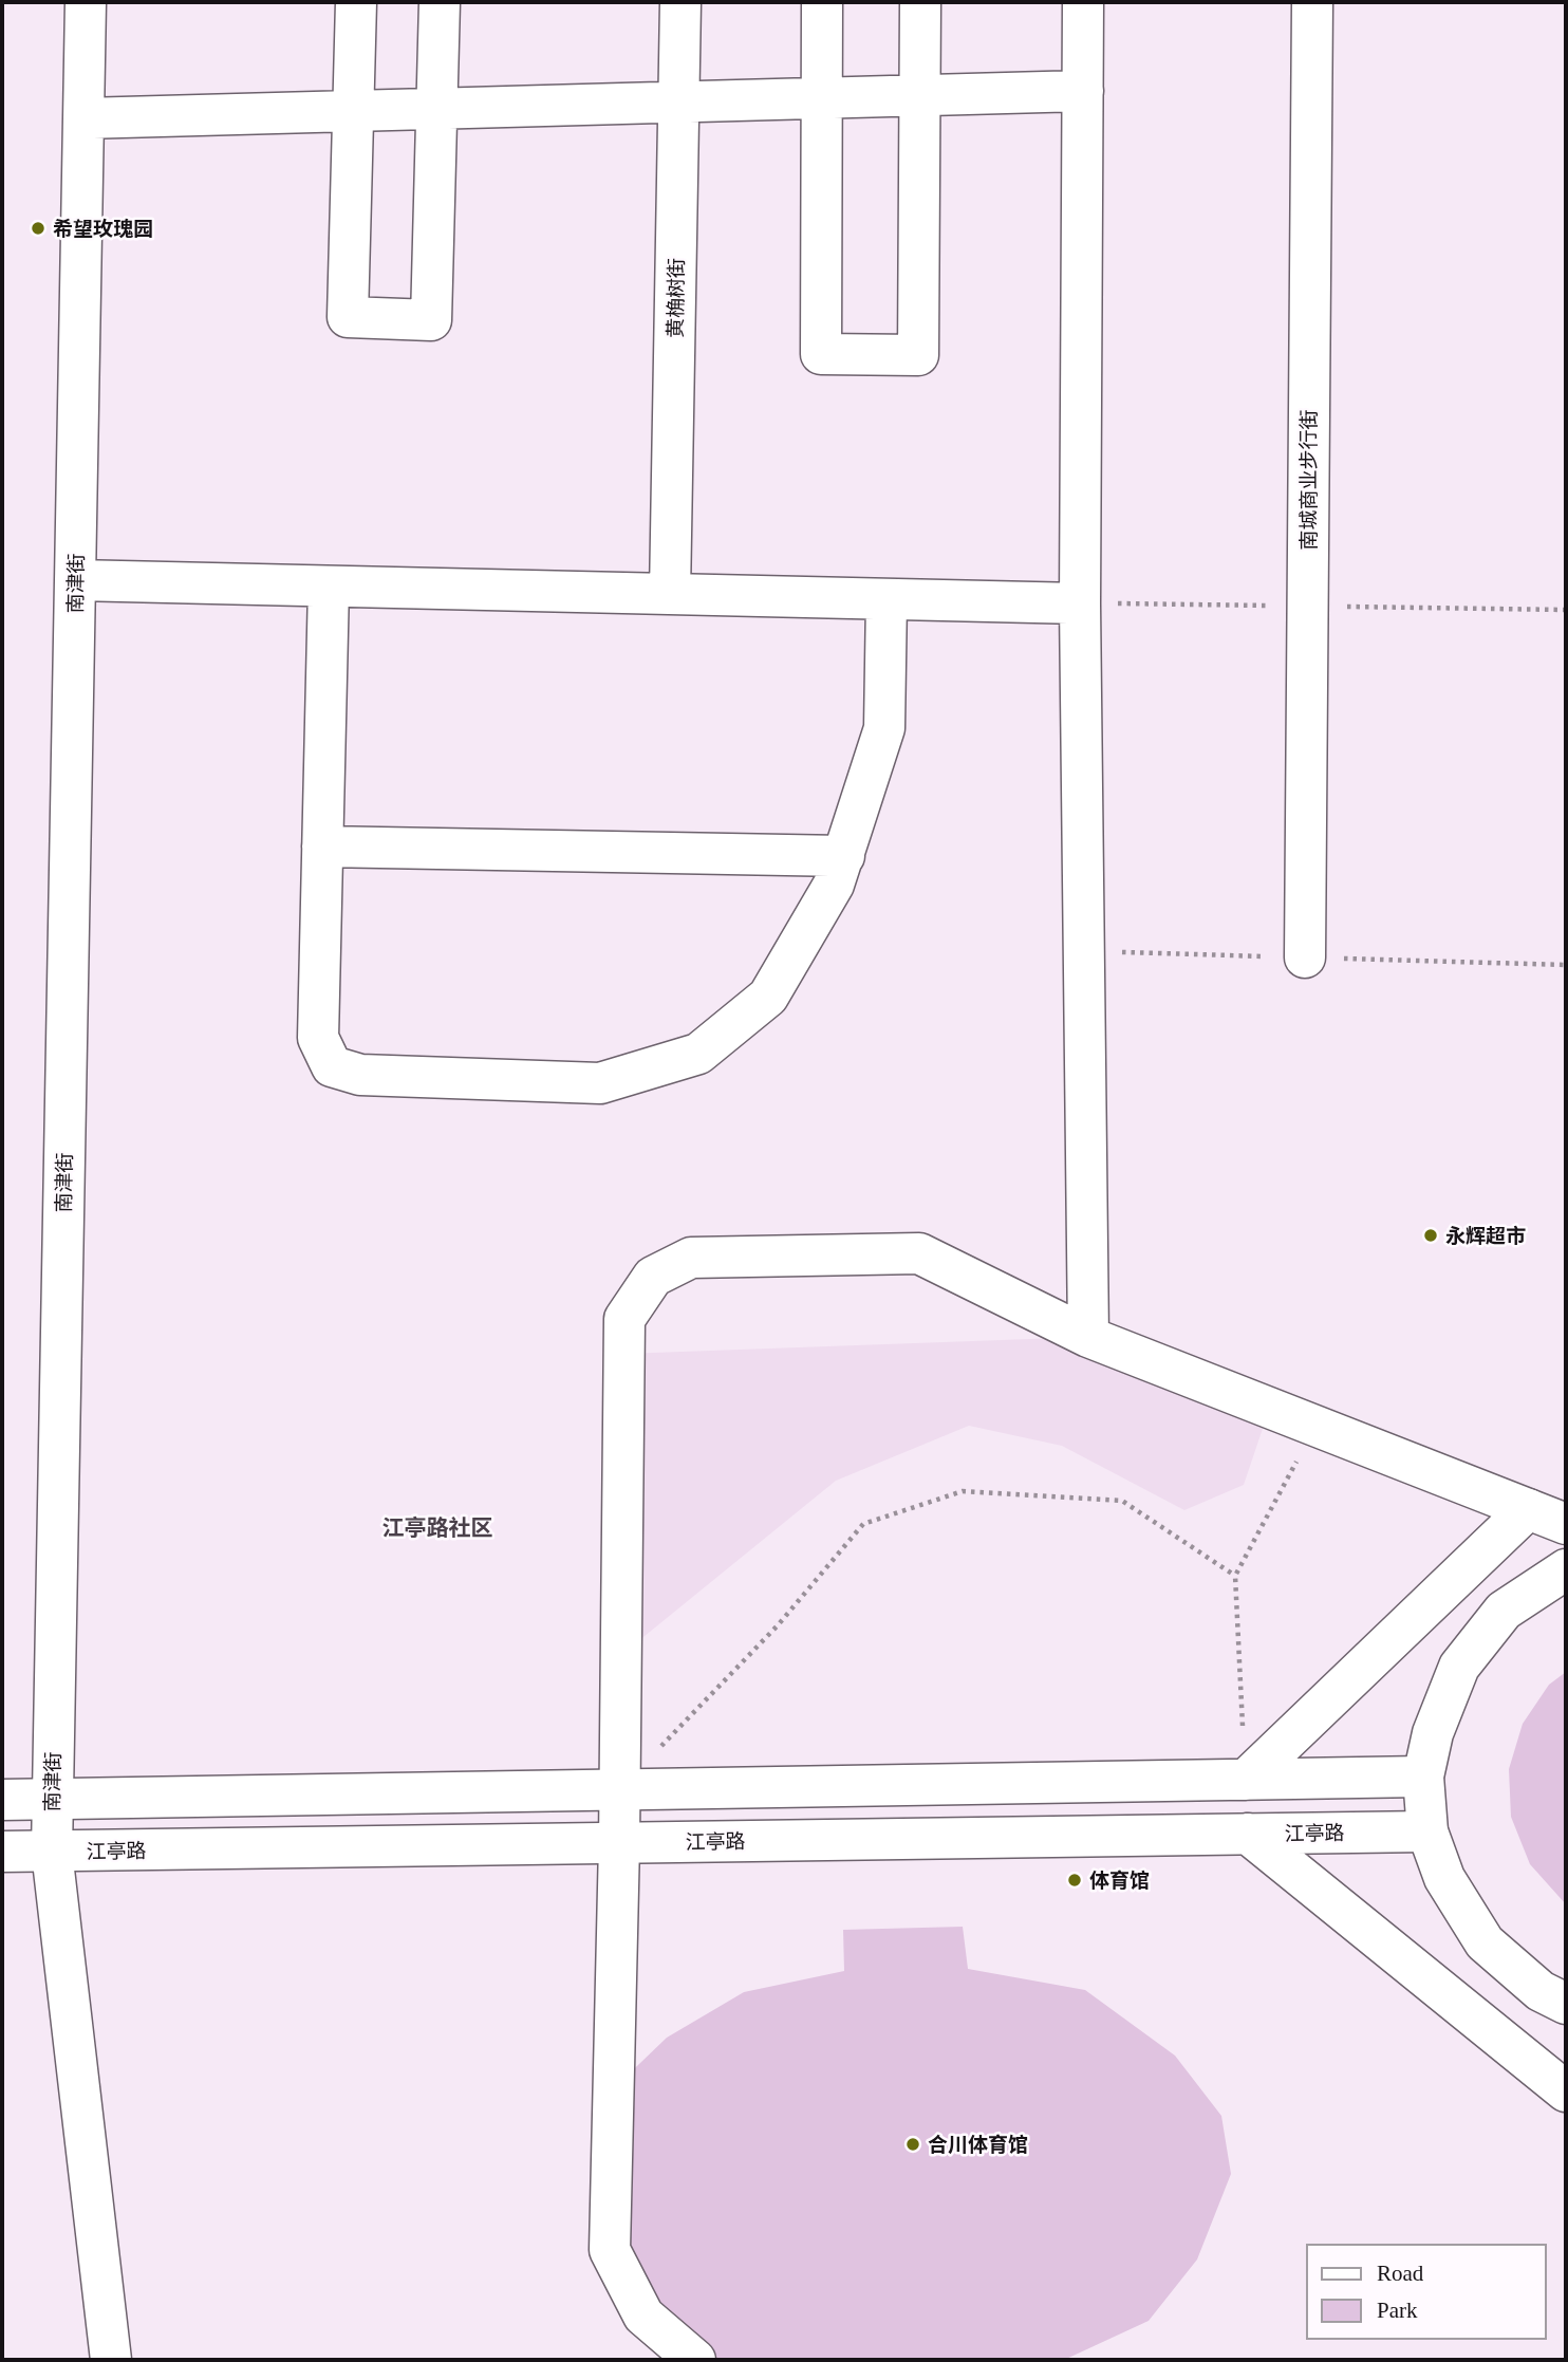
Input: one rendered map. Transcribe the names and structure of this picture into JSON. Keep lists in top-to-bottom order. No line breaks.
{"streets":{"street":["黄桷树街","南城商业步行街","南津街","江亭路"]},"crossings":[["南津街","江亭路"]],"districts":["江亭路社区"],"places":["希望玫瑰园","永辉超市","体育馆","合川体育馆"],"legend":["Road","Park"]}
